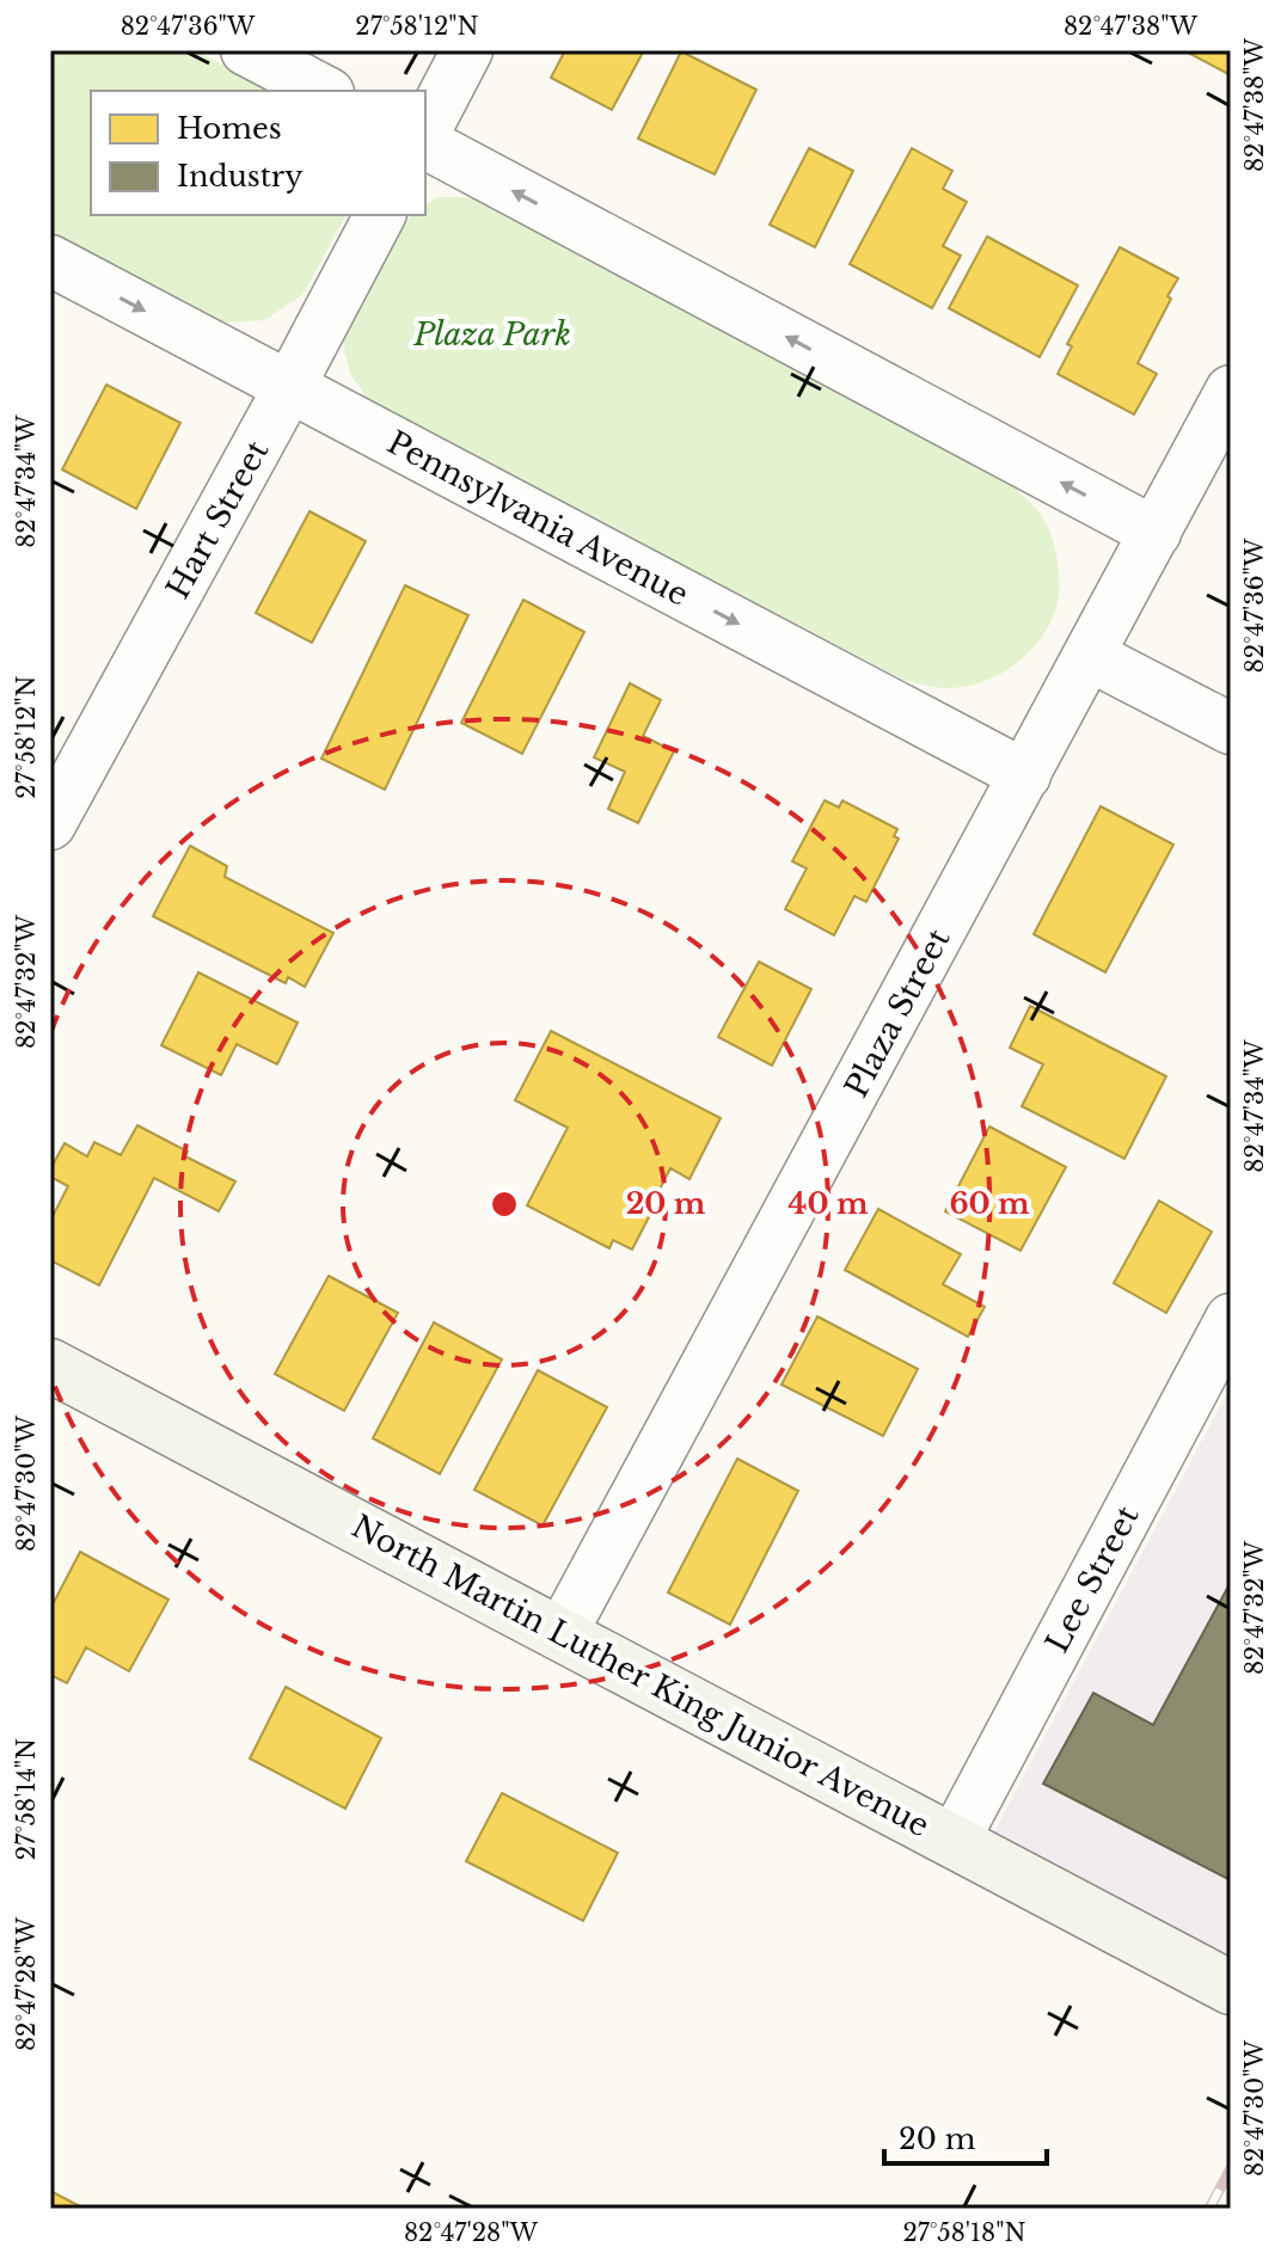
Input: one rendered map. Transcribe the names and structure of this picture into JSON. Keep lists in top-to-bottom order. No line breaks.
{"streets":{"street":["Pennsylvania Avenue","Hart Street","Plaza Street","Lee Street","North Martin Luther King Junior Avenue"]},"crossings":[["Pennsylvania Avenue","Hart Street"],["Pennsylvania Avenue","Plaza Street"],["Plaza Street","North Martin Luther King Junior Avenue"],["Lee Street","North Martin Luther King Junior Avenue"]],"parks":["Plaza Park"],"legend":["Homes","Industry"],"scale_bar":"20 m","coordinates":["82°47'36\"W","27°58'12\"N","82°47'38\"W","82°47'34\"W","82°47'32\"W","82°47'30\"W","27°58'14\"N","82°47'28\"W","27°58'18\"N"],"rings":["20 m","40 m","60 m"]}
